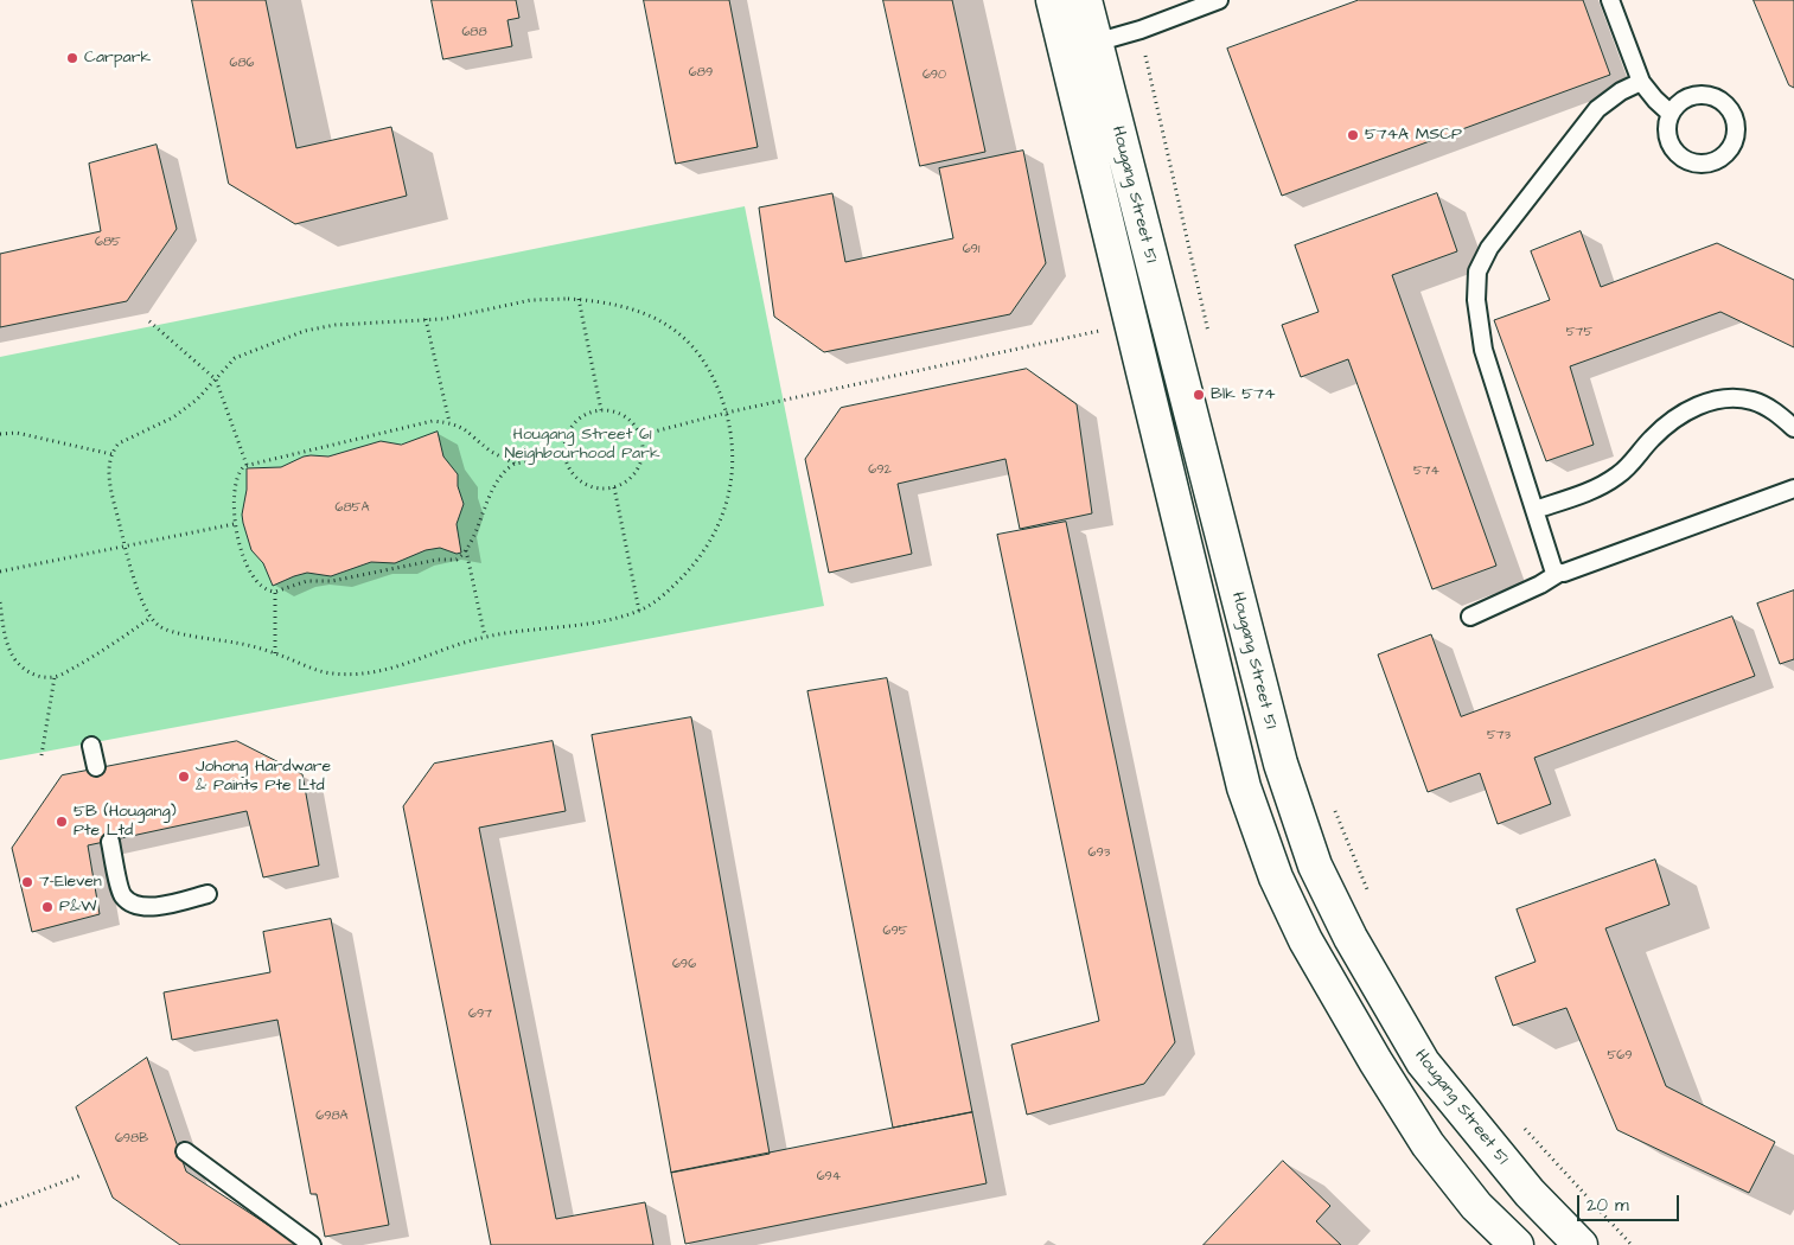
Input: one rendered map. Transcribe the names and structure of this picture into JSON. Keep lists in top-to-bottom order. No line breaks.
{"streets":{"street":["Hougang Street 51"]},"parks":["Hougang Street 61 Neighbourhood Park"],"places":["Carpark","574A MSCP","Blk 574","Johong Hardware & Paints Pte Ltd","5B (Hougang) Pte Ltd","7-Eleven","P&W"],"house_numbers":["688","686","689","690","685","691","575","692","574","685A","573","693","695","696","697","569","698A","698B","694"],"scale_bar":"20 m"}
